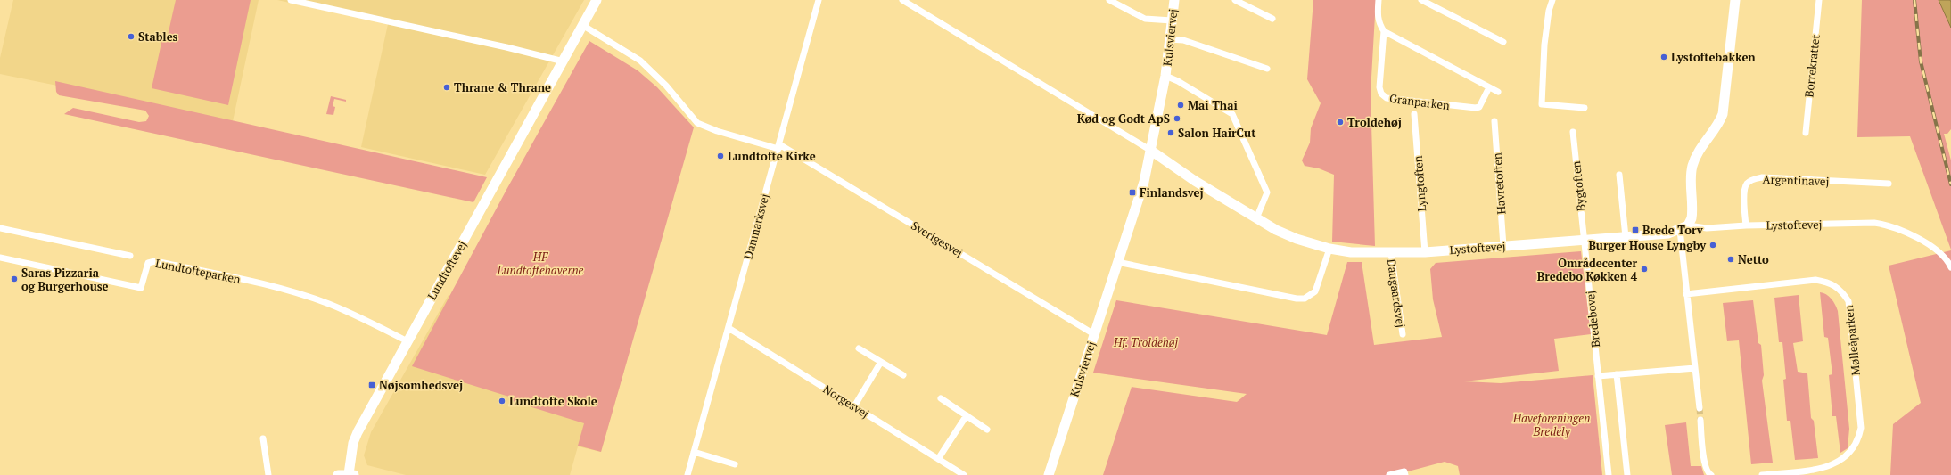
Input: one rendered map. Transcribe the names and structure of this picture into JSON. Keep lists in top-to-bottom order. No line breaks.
{"streets":{"street":["Kulsviervej","Borrekrattet","Granparken","Argentinavej","Lyngtoften","Havretoften","Bygtoften","Lystoftevej","Danmarksvej","Sverigesvej","Lundtoftevej","Lundtofteparken","Daugaardsvej","Bredebovej","Mølleåparken","Norgesvej"]},"crossings":[["Kulsviervej","Lystoftevej"],["Kulsviervej","Sverigesvej"],["Argentinavej","Lystoftevej"],["Lyngtoften","Lystoftevej"],["Havretoften","Lystoftevej"],["Bygtoften","Lystoftevej"],["Bygtoften","Bredebovej"],["Lystoftevej","Daugaardsvej"],["Lystoftevej","Bredebovej"],["Danmarksvej","Sverigesvej"],["Danmarksvej","Norgesvej"],["Sverigesvej","Lundtoftevej"],["Lundtoftevej","Lundtofteparken"]],"parks":["HF Lundtoftehaverne","Hf. Troldehøj","Haveforeningen Bredely"],"places":{"other":["Stables","Lystoftebakken","Thrane & Thrane","Mai Thai","Kød og Godt ApS","Troldehøj","Salon HairCut","Lundtofte Kirke","Burger House Lyngby","Netto","Områdecenter Bredebo Køkken 4","Saras Pizzaria og Burgerhouse","Lundtofte Skole"],"transit":["Finlandsvej","Brede Torv","Nøjsomhedsvej"]}}
